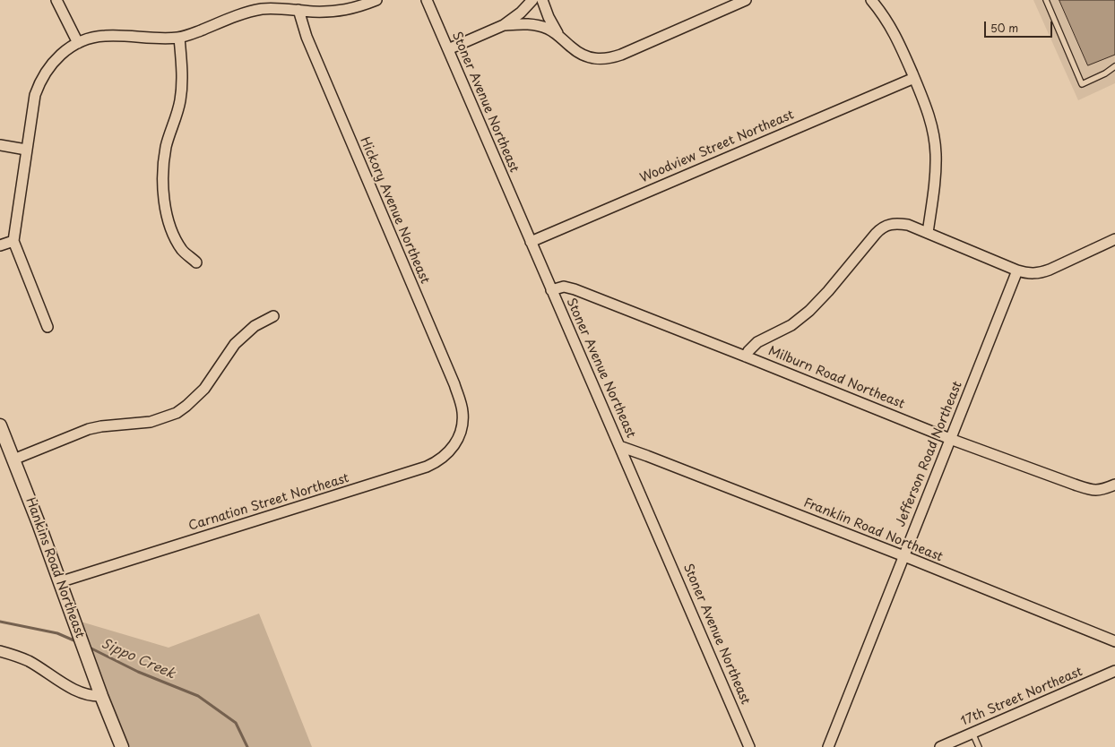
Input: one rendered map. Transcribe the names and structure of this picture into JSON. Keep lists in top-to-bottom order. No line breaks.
{"streets":{"street":["Stoner Avenue Northeast","Woodview Street Northeast","Hickory Avenue Northeast","Milburn Road Northeast","Jefferson Road Northeast","Carnation Street Northeast","Franklin Road Northeast","Hankins Road Northeast","17th Street Northeast"]},"crossings":[["Stoner Avenue Northeast","Woodview Street Northeast"],["Stoner Avenue Northeast","Milburn Road Northeast"],["Stoner Avenue Northeast","Franklin Road Northeast"],["Hickory Avenue Northeast","Carnation Street Northeast"],["Milburn Road Northeast","Jefferson Road Northeast"],["Jefferson Road Northeast","Franklin Road Northeast"],["Carnation Street Northeast","Hankins Road Northeast"]],"water":["Sippo Creek"],"scale_bar":"50 m"}
